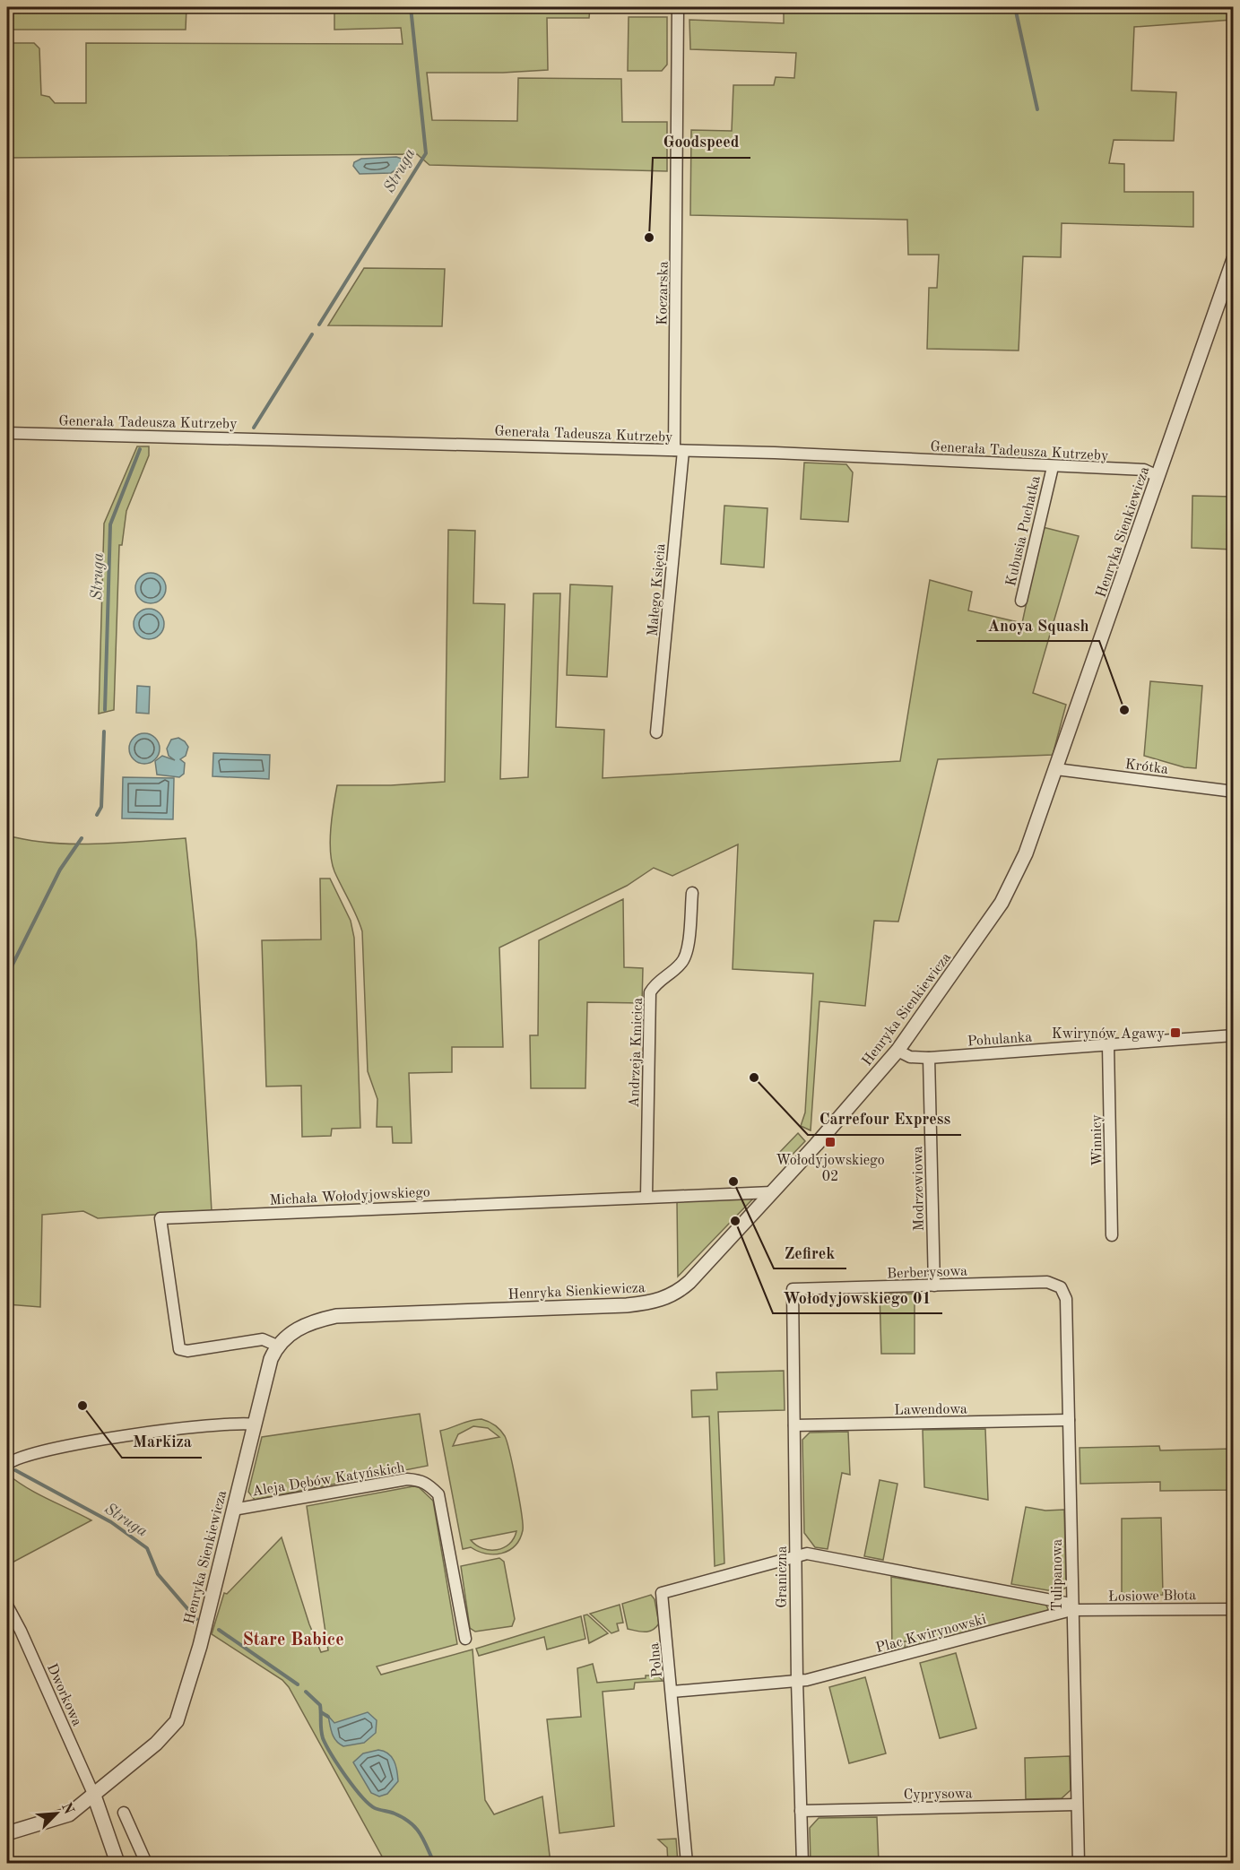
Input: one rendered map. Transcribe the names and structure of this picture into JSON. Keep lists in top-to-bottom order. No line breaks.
{"streets":{"street":["Koczarska","Generała Tadeusza Kutrzeby","Kubusia Puchatka","Henryka Sienkiewicza","Małego Księcia","Krótka","Pohulanka","Andrzeja Kmicica","Winnicy","Modrzewiowa","Michała Wołodyjowskiego","Berberysowa","Lawendowa","Aleja Dębów Katyńskich","Tulipanowa","Graniczna","Łosiowe Błota","Plac Kwirynowski","Polna","Dworkowa","Cyprysowa"]},"crossings":[["Koczarska","Generała Tadeusza Kutrzeby"],["Koczarska","Małego Księcia"],["Generała Tadeusza Kutrzeby","Kubusia Puchatka"],["Generała Tadeusza Kutrzeby","Henryka Sienkiewicza"],["Generała Tadeusza Kutrzeby","Małego Księcia"],["Henryka Sienkiewicza","Krótka"],["Henryka Sienkiewicza","Pohulanka"],["Henryka Sienkiewicza","Michała Wołodyjowskiego"],["Henryka Sienkiewicza","Aleja Dębów Katyńskich"],["Henryka Sienkiewicza","Dworkowa"],["Pohulanka","Winnicy"],["Pohulanka","Modrzewiowa"],["Andrzeja Kmicica","Michała Wołodyjowskiego"],["Modrzewiowa","Berberysowa"],["Berberysowa","Tulipanowa"],["Berberysowa","Graniczna"],["Lawendowa","Tulipanowa"],["Lawendowa","Graniczna"],["Tulipanowa","Łosiowe Błota"],["Tulipanowa","Plac Kwirynowski"],["Tulipanowa","Cyprysowa"],["Graniczna","Plac Kwirynowski"],["Graniczna","Polna"],["Graniczna","Cyprysowa"],["Łosiowe Błota","Plac Kwirynowski"],["Plac Kwirynowski","Polna"]],"districts":["Stare Babice"],"water":["Struga"],"places":{"other":["Goodspeed","Anoya Squash","Carrefour Express","Zefirek","Wołodyjowskiego 01","Markiza"],"transit":["Kwirynów Agawy","Wołodyjowskiego 02"]},"north":"top right"}
